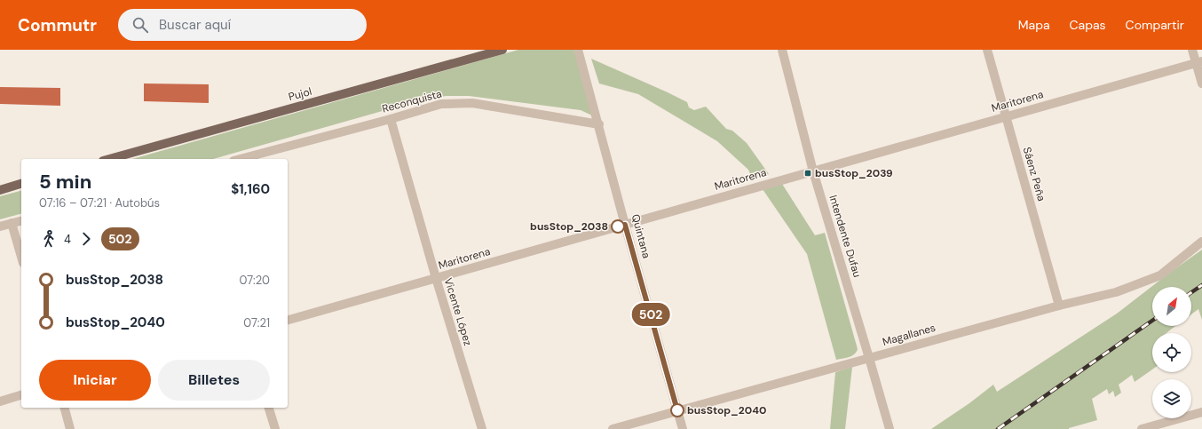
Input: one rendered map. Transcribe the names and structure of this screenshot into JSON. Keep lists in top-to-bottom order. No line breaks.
{"streets":{"main road":["Pujol"],"street":["Reconquista","Maritorena","Sáenz Peña","Quintana","Intendente Dufau","Vicente López","Magallanes"]},"crossings":[["Reconquista","Quintana"],["Reconquista","Vicente López"],["Maritorena","Sáenz Peña"],["Maritorena","Quintana"],["Maritorena","Intendente Dufau"],["Maritorena","Vicente López"],["Sáenz Peña","Magallanes"],["Quintana","Magallanes"],["Intendente Dufau","Magallanes"]],"places":{"transit":["busStop_2039"],"other":["busStop_2038","busStop_2040"]},"lines":["bus line 502"],"north":"top right","page":{"header":"Commutr","search":"Buscar aquí","nav":["Mapa","Capas","Compartir"],"on_map":"502","heading":["5 min","07:16 – 07:21 · Autobús","$1,160"],"legs":["4","502"],"list":[{"name":"busStop_2038","value":"07:20"},{"name":"busStop_2040","value":"07:21"}],"buttons":["Iniciar","Billetes"]}}
